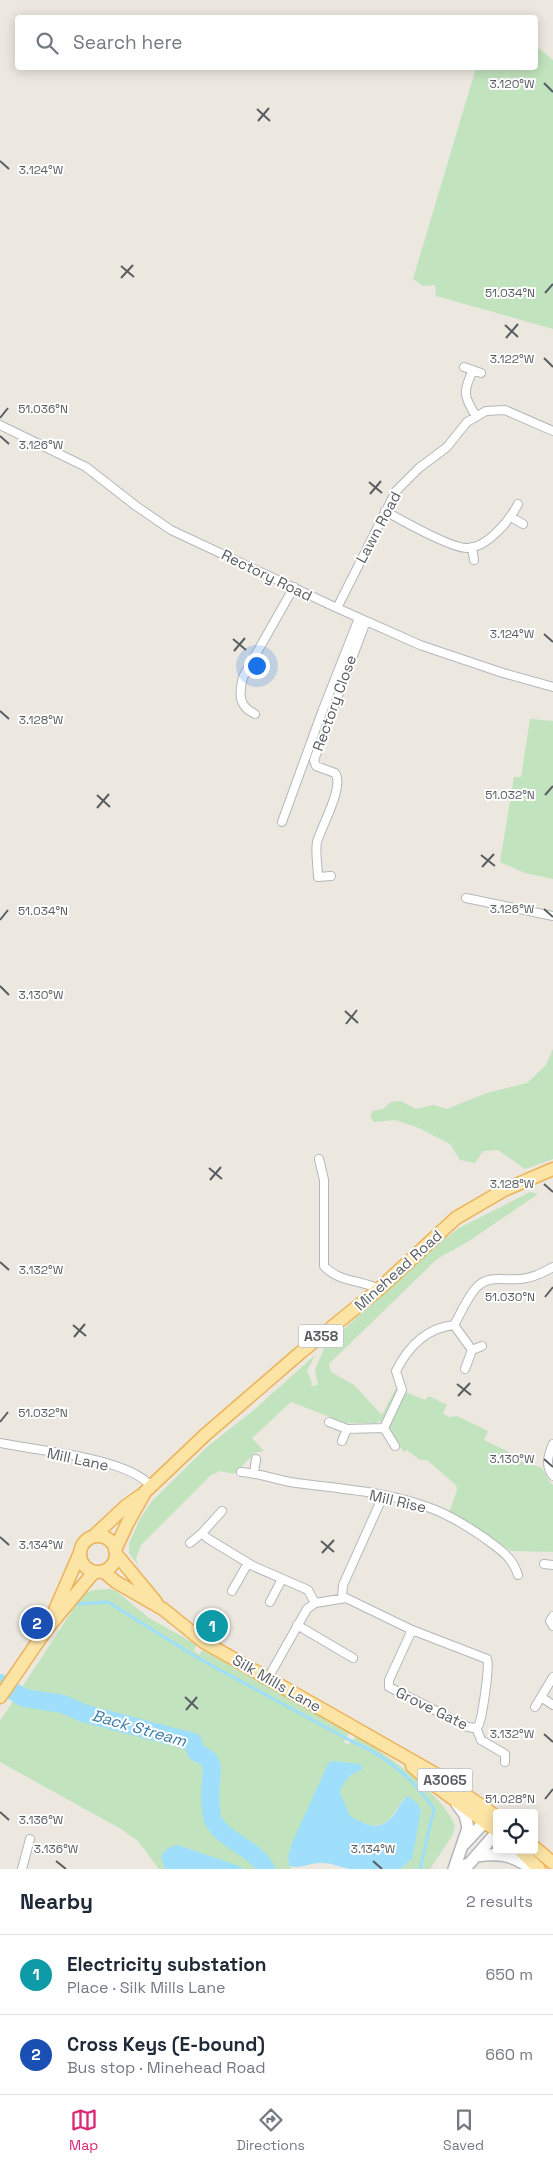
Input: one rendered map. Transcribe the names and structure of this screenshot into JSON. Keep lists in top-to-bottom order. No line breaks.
{"streets":{"main road":["Minehead Road","A358","Silk Mills Lane","A3065"],"street":["Lawn Road","Rectory Road","Rectory Close","Mill Lane","Mill Rise","Grove Gate"]},"crossings":[["Lawn Road","Rectory Road"],["Rectory Road","Rectory Close"],["Minehead Road","A358"],["Minehead Road","Mill Lane"],["Minehead Road","Silk Mills Lane"],["A358","Silk Mills Lane"]],"water":["Back Stream"],"page":{"search":"Search here","pins":["2","1"],"heading":["Nearby","2 results"],"list":[{"mark":"1","name":"Electricity substation","note":"Place · Silk Mills Lane","value":"650 m"},{"mark":"2","name":"Cross Keys (E-bound)","note":"Bus stop · Minehead Road","value":"660 m"}],"nav":["Map","Directions","Saved"]},"coordinates":["3.120°W","3.124°W","51.034°N","3.122°W","51.036°N","3.126°W","3.128°W","51.032°N","3.130°W","3.132°W","51.030°N","3.134°W","51.028°N","3.136°W"]}
